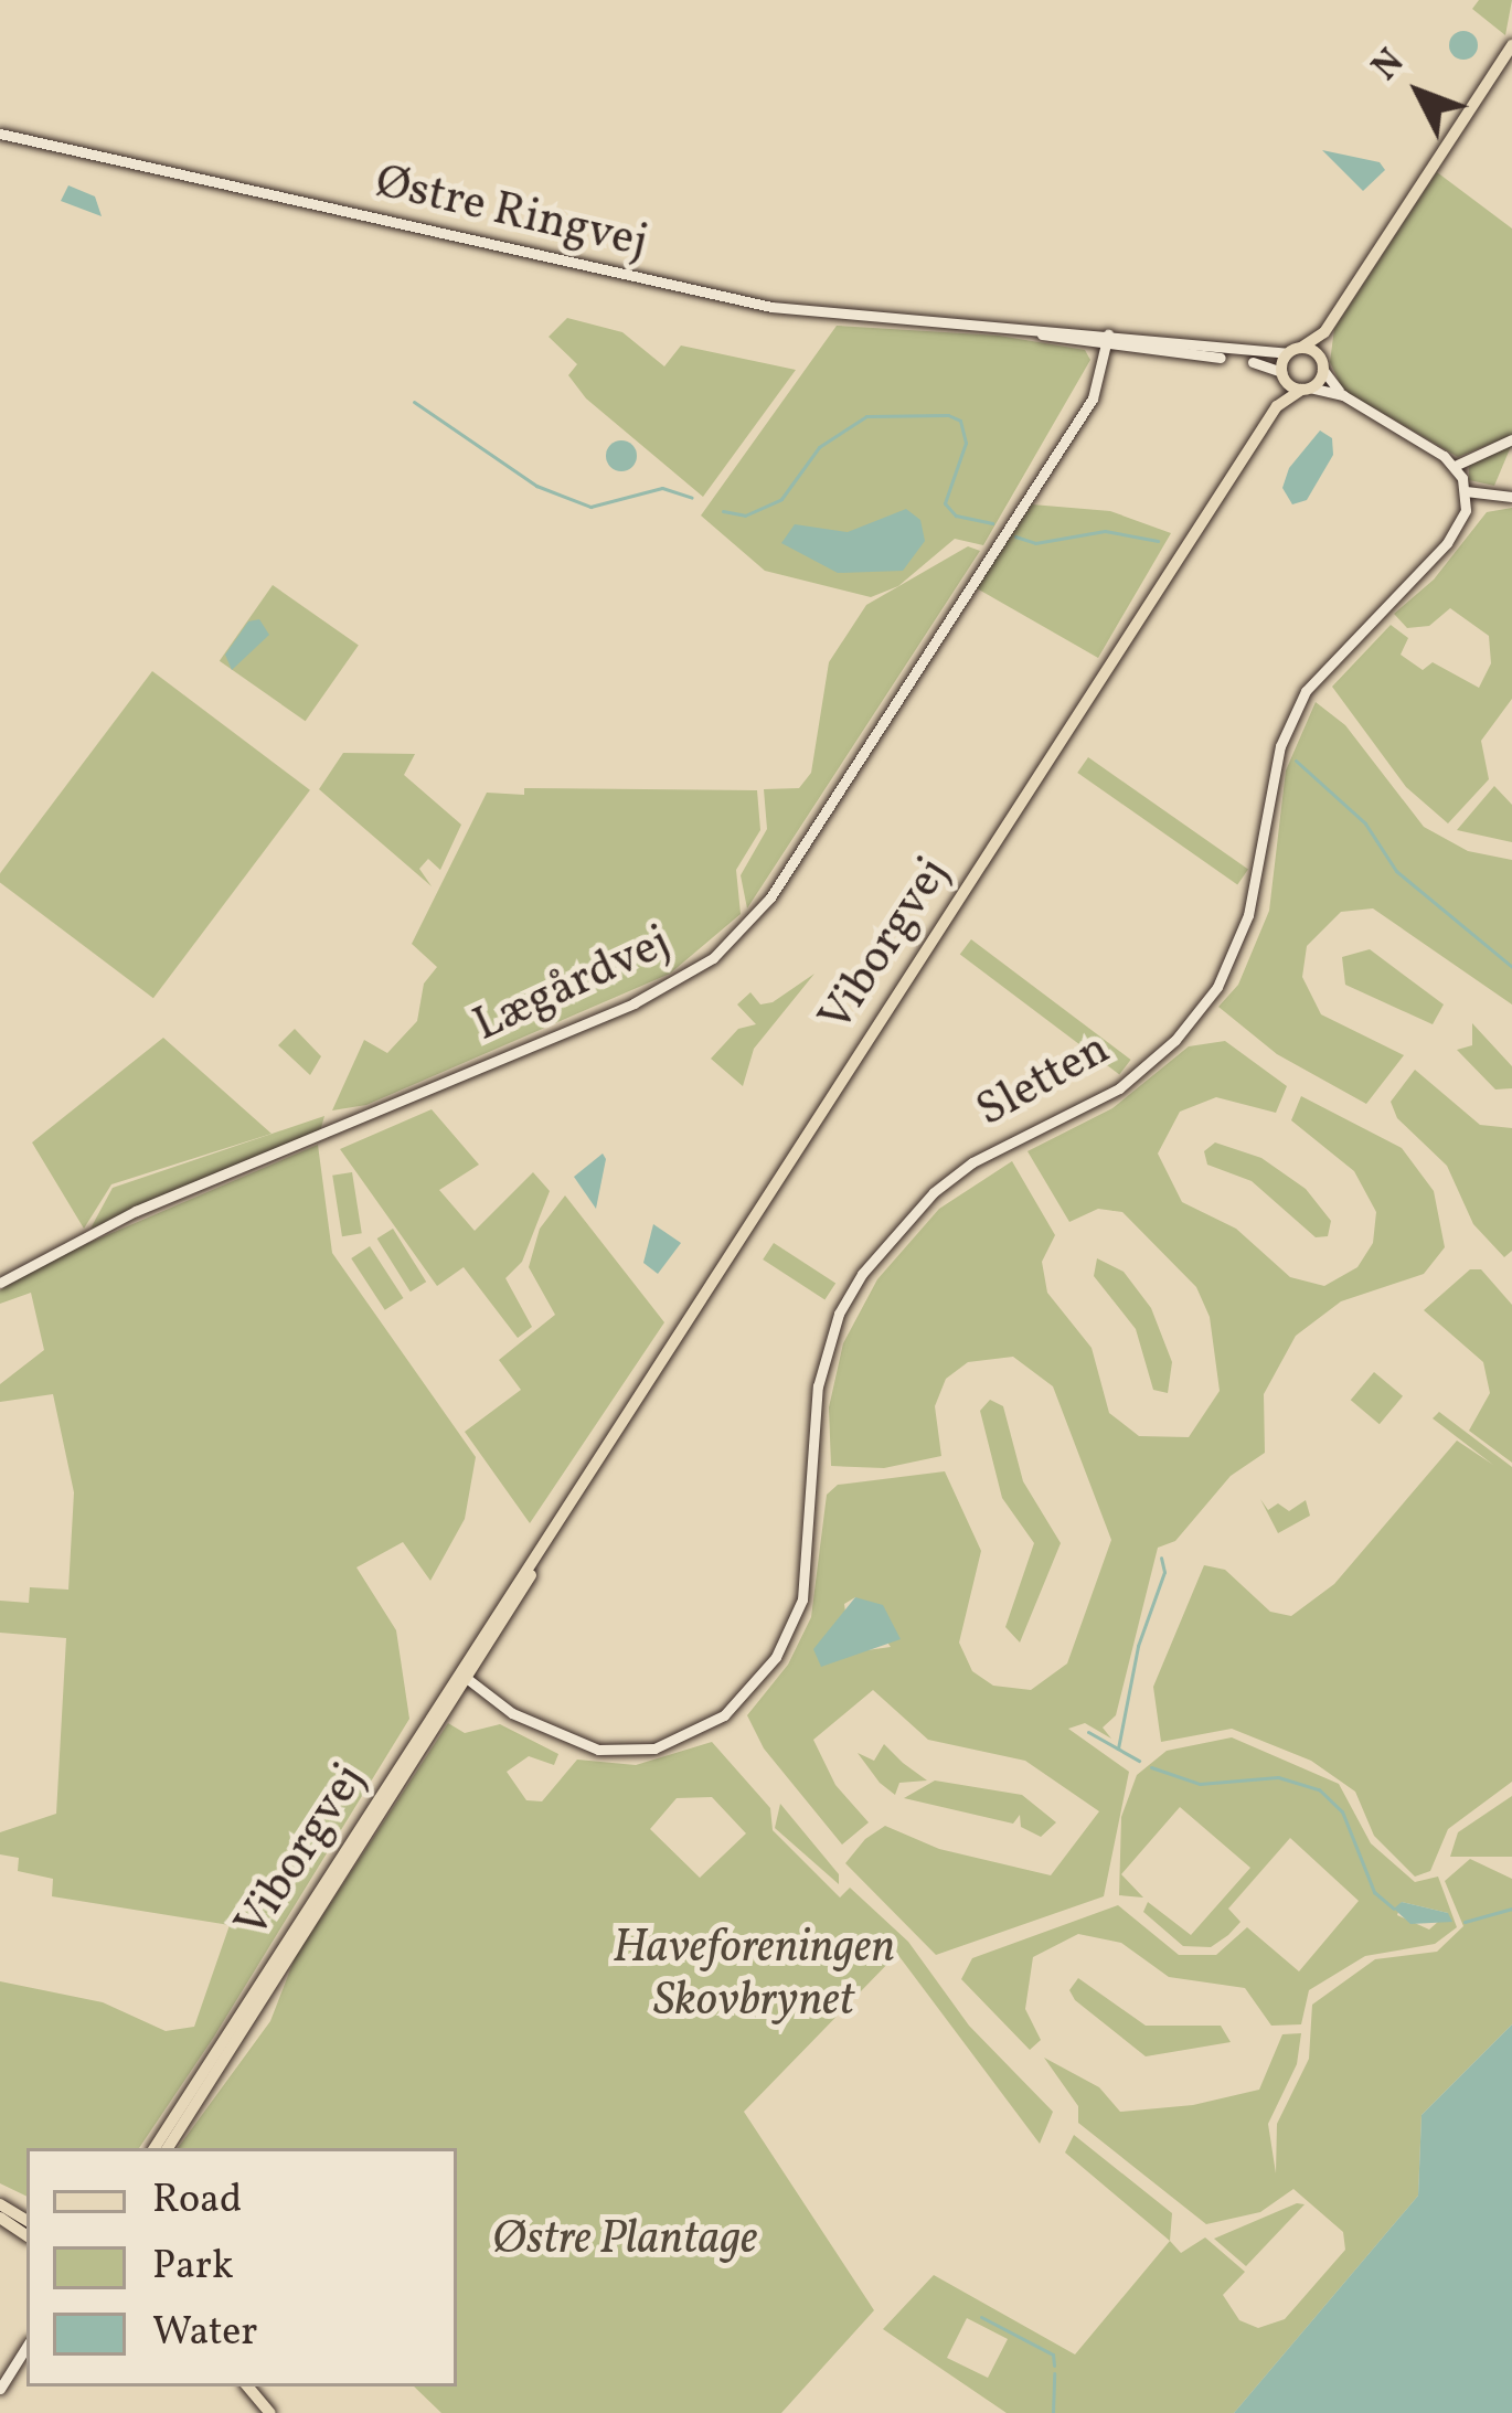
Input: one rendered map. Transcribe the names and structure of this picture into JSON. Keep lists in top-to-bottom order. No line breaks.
{"streets":{"main road":["Viborgvej"],"street":["Østre Ringvej","Lægårdvej","Sletten"]},"crossings":[["Østre Ringvej","Viborgvej"],["Østre Ringvej","Lægårdvej"],["Viborgvej","Sletten"]],"parks":["Haveforeningen Skovbrynet","Østre Plantage"],"legend":["Road","Park","Water"],"north":"top left"}
